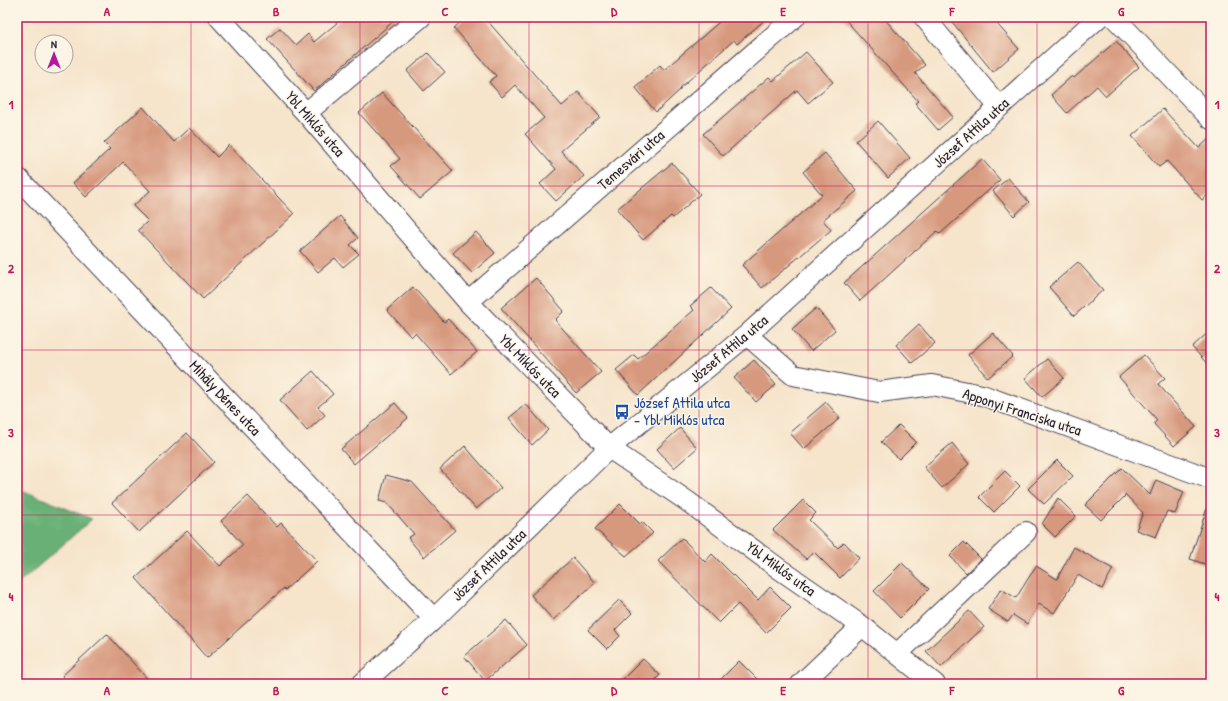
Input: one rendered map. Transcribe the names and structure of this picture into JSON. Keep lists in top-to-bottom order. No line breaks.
{"streets":{"street":["Ybl Miklós utca","József Attila utca","Temesvári utca","Mihály Dénes utca","Apponyi Franciska utca"]},"crossings":[["Ybl Miklós utca","József Attila utca"],["Ybl Miklós utca","Temesvári utca"],["József Attila utca","Mihály Dénes utca"],["József Attila utca","Apponyi Franciska utca"]],"places":{"bus stop":["József Attila utca - Ybl Miklós utca"]},"north":"top","grid":{"columns":["A","B","C","D","E","F","G"],"rows":["1","2","3","4"]}}
